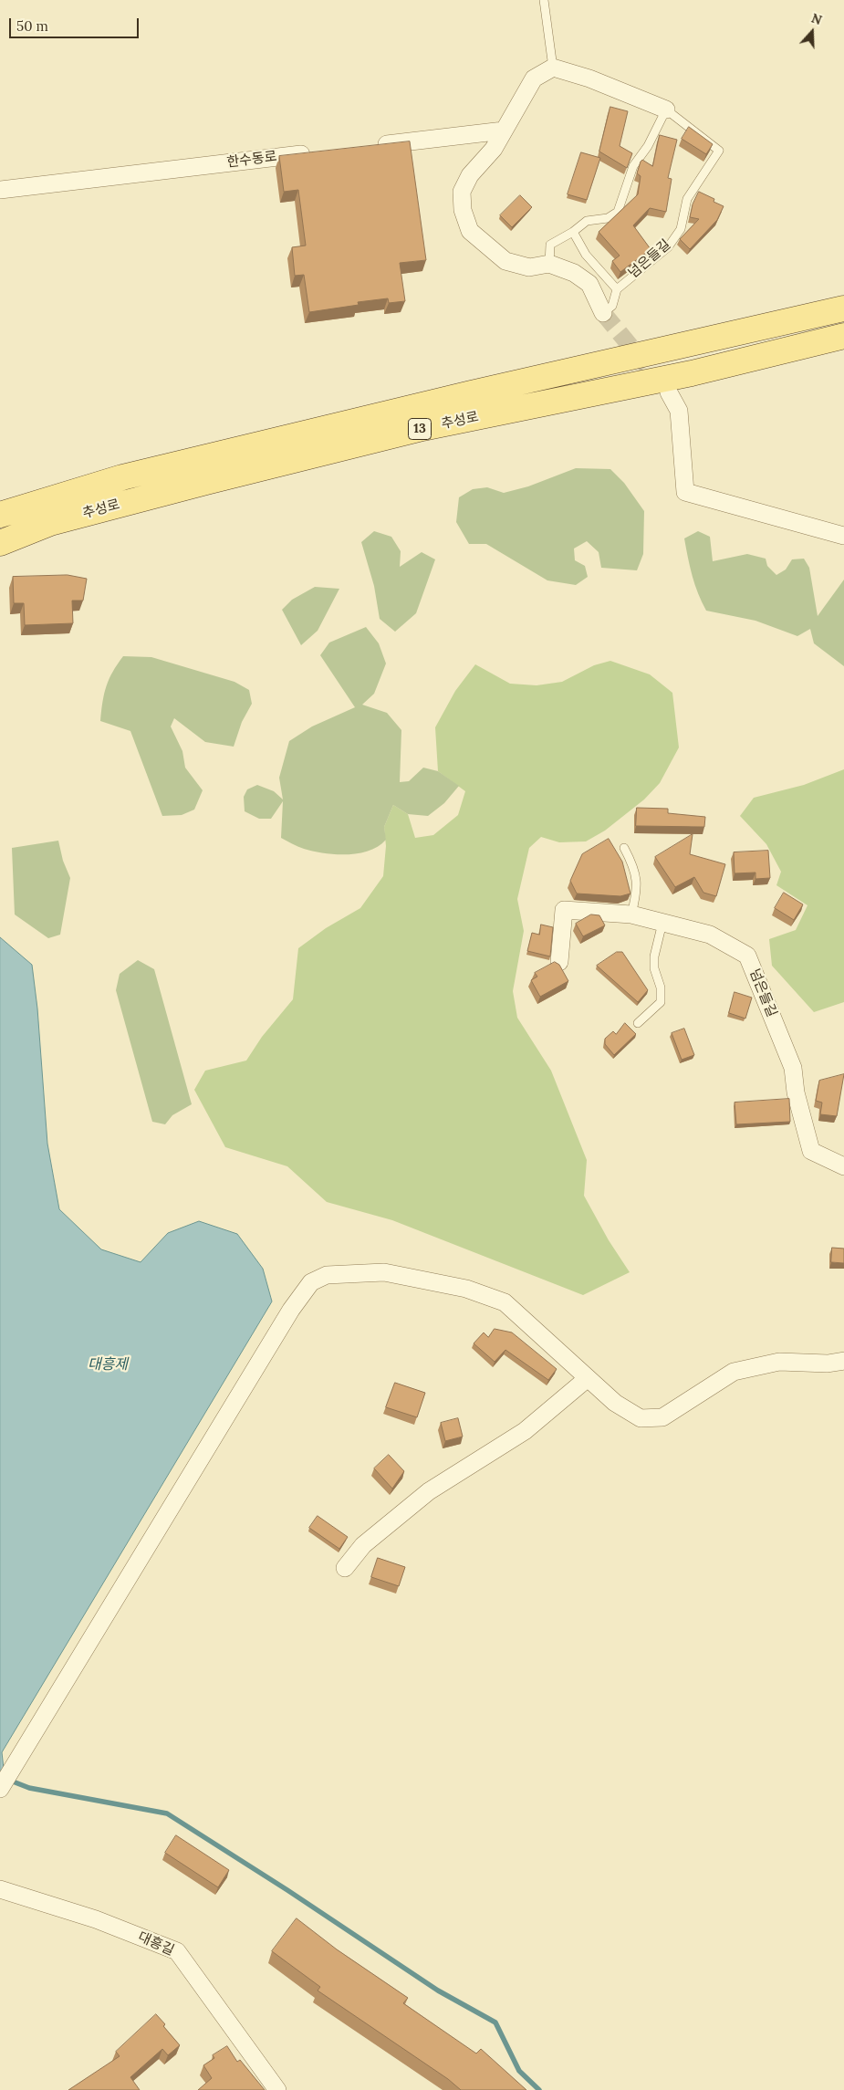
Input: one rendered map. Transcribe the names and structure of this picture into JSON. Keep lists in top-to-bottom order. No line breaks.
{"streets":{"main road":["추성로","13"],"street":["한수동로","넘은들길","대흥길"]},"water":["대흥제"],"scale_bar":"50 m","north":"top"}
